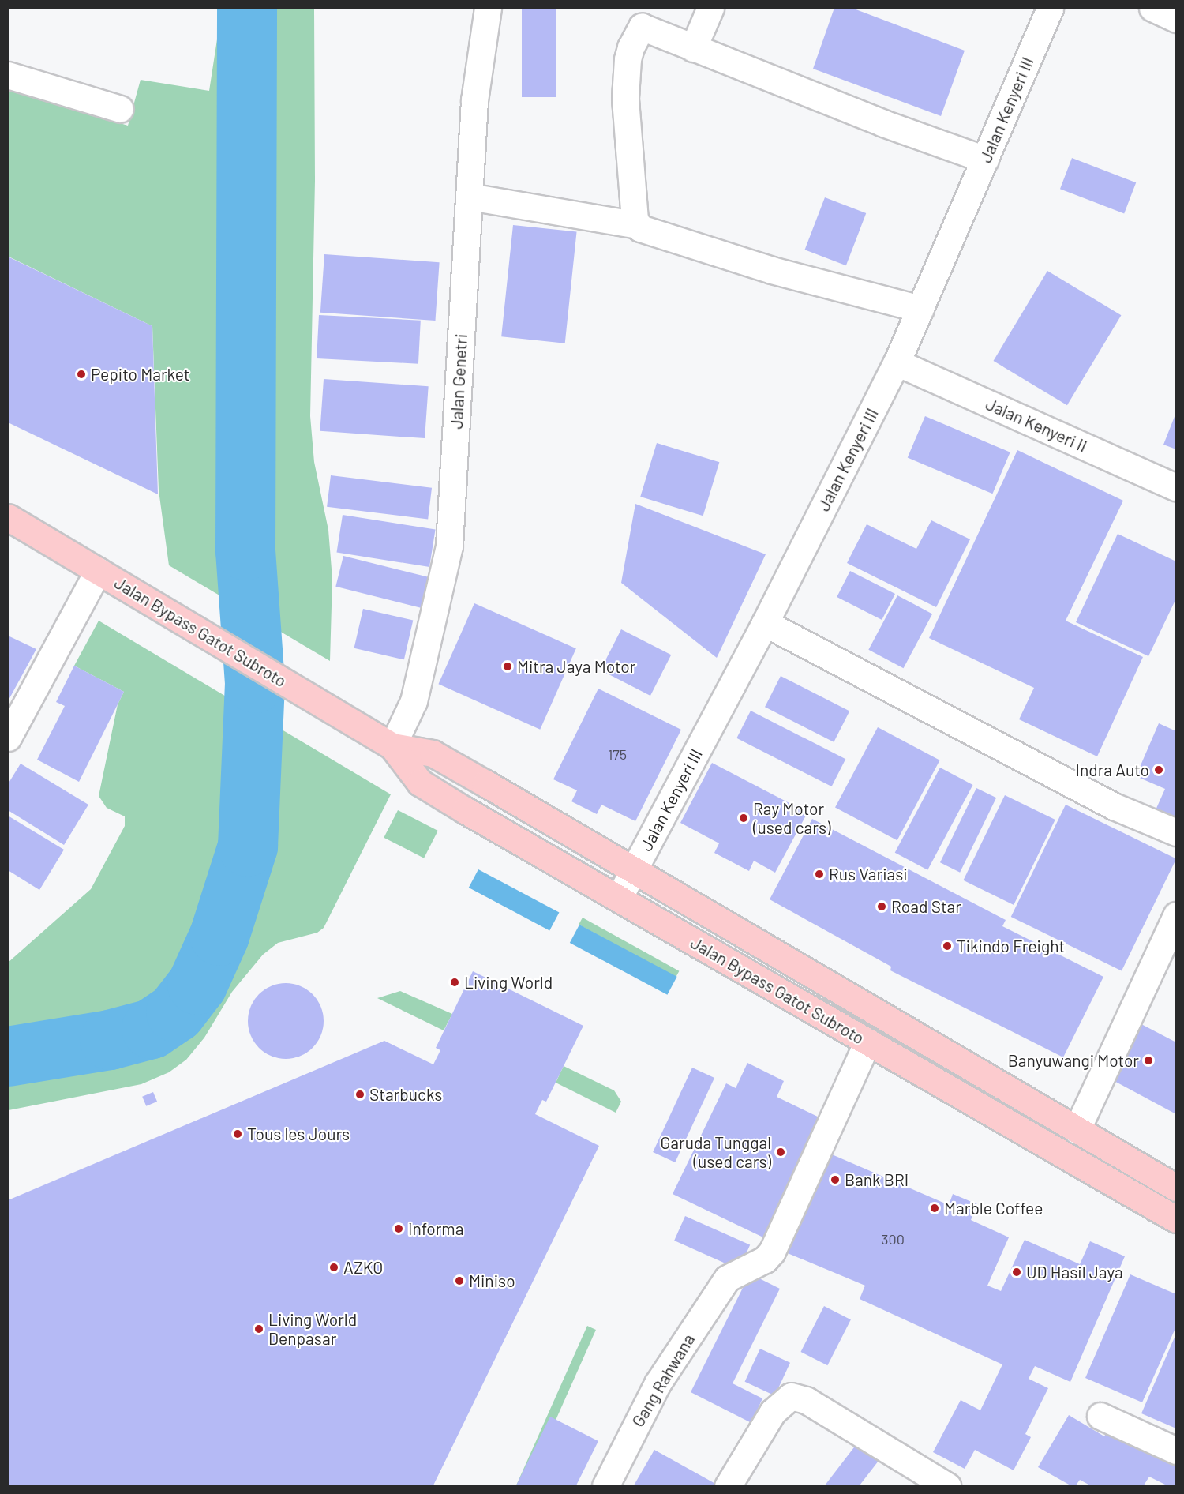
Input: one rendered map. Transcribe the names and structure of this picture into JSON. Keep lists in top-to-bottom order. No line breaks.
{"streets":{"highway":["Jalan Bypass Gatot Subroto"],"street":["Jalan Kenyeri III","Jalan Genetri","Jalan Kenyeri II","Gang Rahwana"]},"crossings":[["Jalan Kenyeri III","Jalan Kenyeri II"],["Jalan Kenyeri III","Jalan Bypass Gatot Subroto"],["Jalan Genetri","Jalan Bypass Gatot Subroto"],["Jalan Bypass Gatot Subroto","Gang Rahwana"]],"places":["Pepito Market","Mitra Jaya Motor","Indra Auto","Ray Motor (used cars)","Rus Variasi","Road Star","Tikindo Freight","Living World","Banyuwangi Motor","Starbucks","Tous les Jours","Garuda Tunggal (used cars)","Bank BRI","Marble Coffee","Informa","AZKO","UD Hasil Jaya","Miniso","Living World Denpasar"],"house_numbers":["175","300"]}
